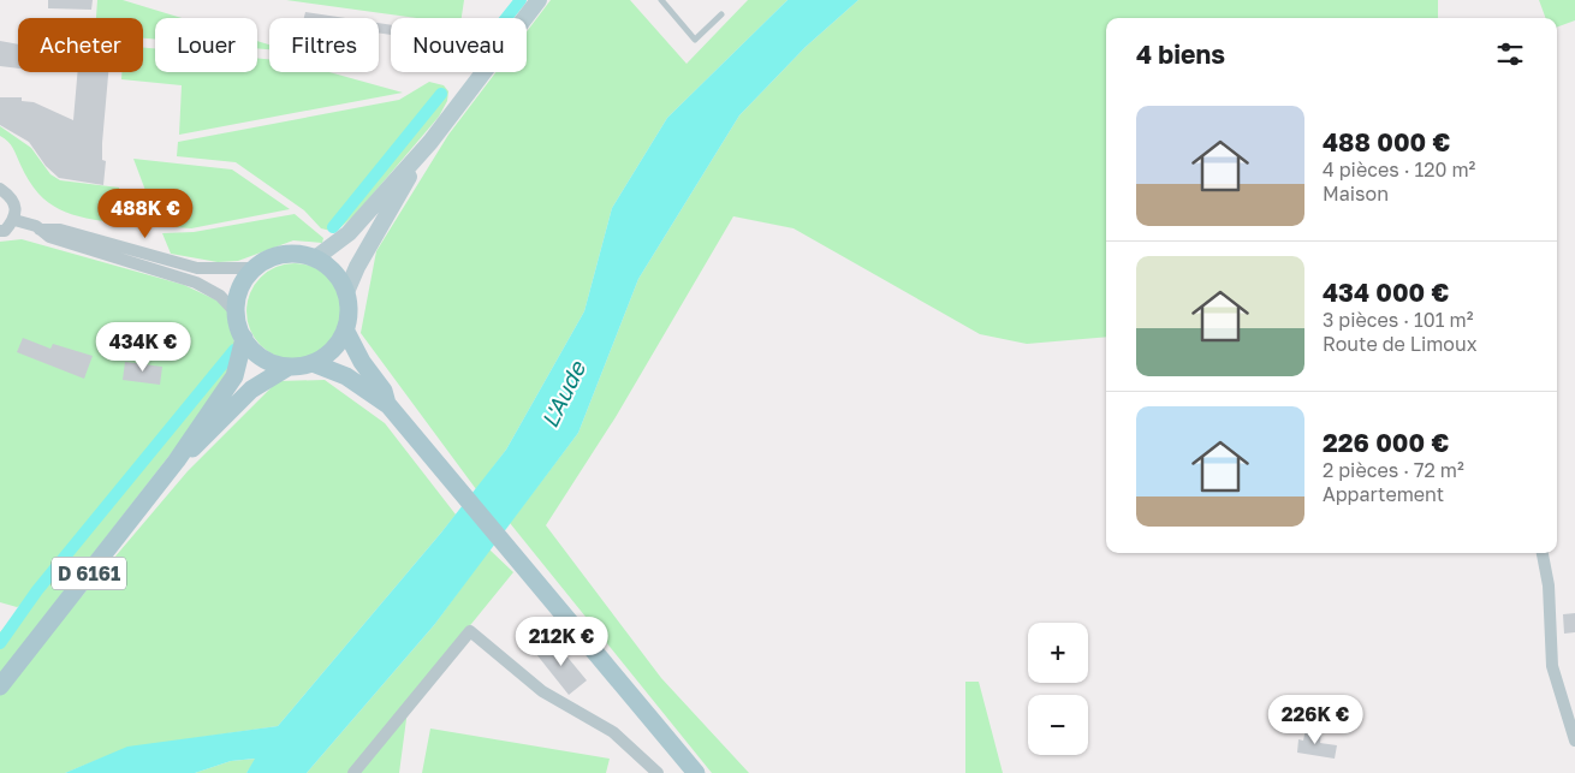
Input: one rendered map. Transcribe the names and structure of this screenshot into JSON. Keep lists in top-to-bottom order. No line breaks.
{"streets":{"main road":["D 6161"]},"water":["L'Aude"],"page":{"chip":["Acheter","Louer","Filtres","Nouveau"],"heading":"4 biens","list":[{"name":"488 000 €","note":"4 pièces · 120 m² · Maison"},{"name":"434 000 €","note":"3 pièces · 101 m² · Route de Limoux"},{"name":"226 000 €","note":"2 pièces · 72 m² · Appartement"}],"price":["488K €","434K €","212K €","226K €"],"map_buttons":["+","−"]}}
